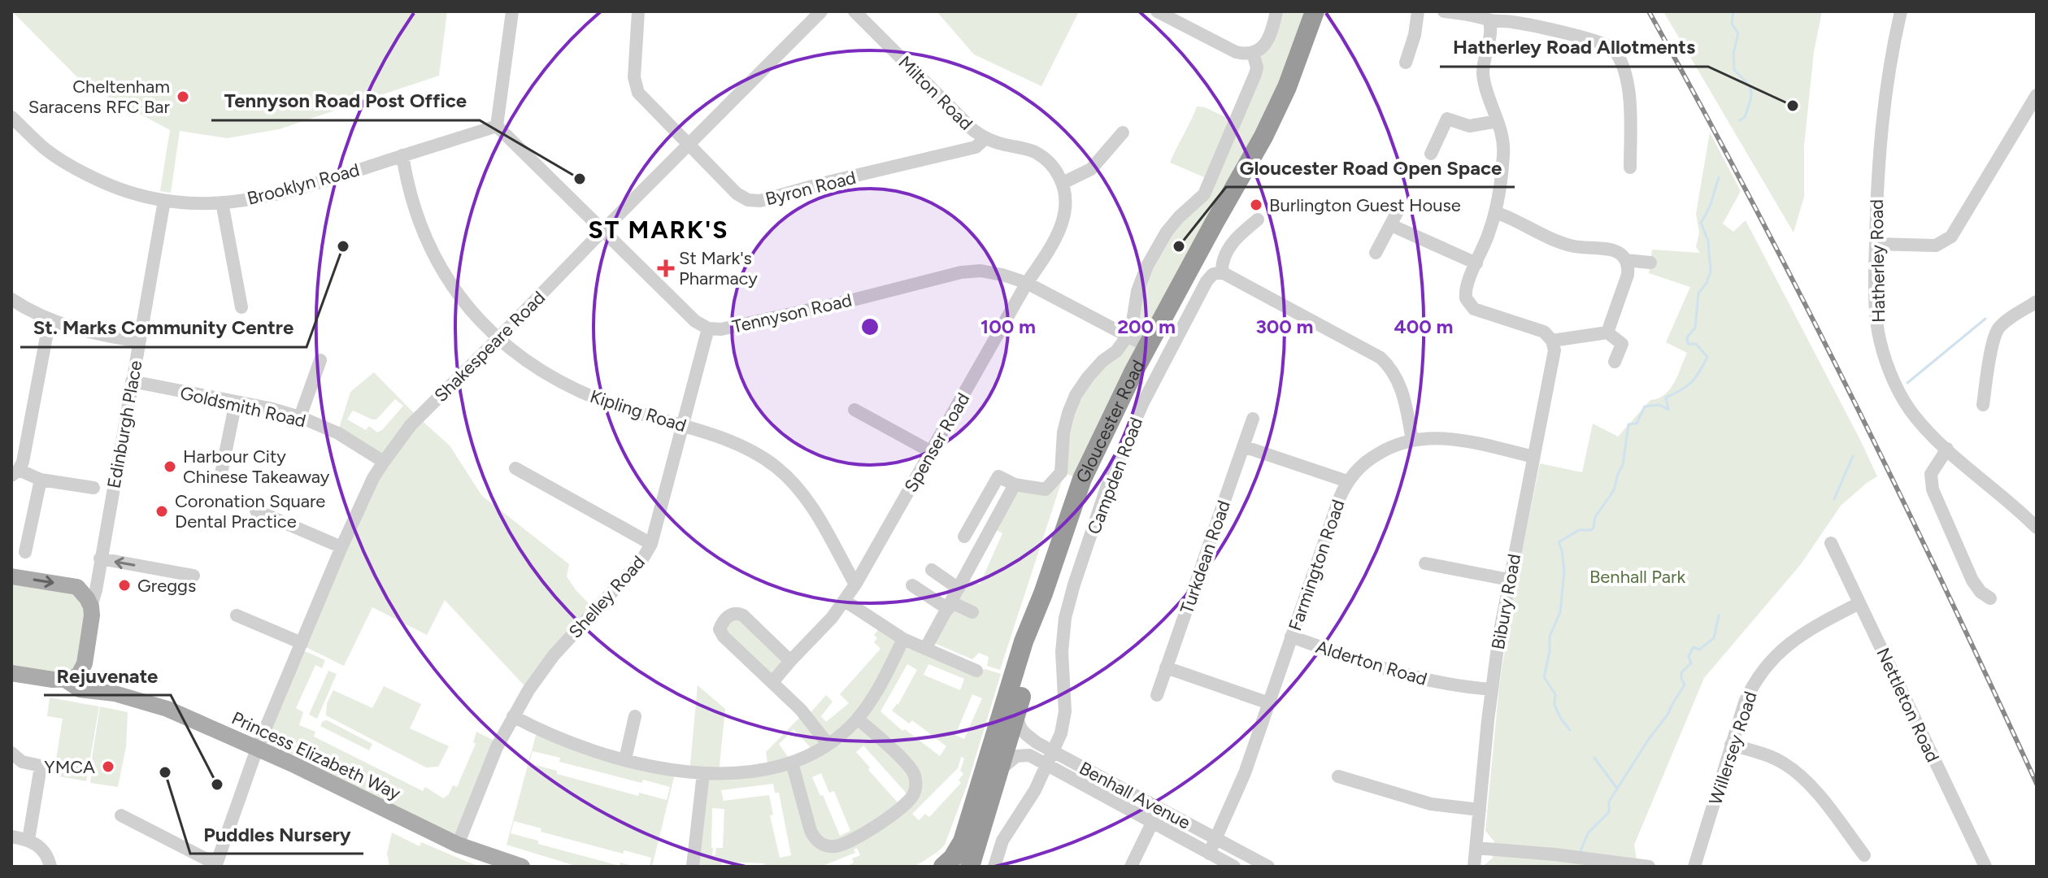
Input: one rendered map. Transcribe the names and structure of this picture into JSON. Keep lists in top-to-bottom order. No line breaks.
{"streets":{"highway":["Gloucester Road"],"main road":["Princess Elizabeth Way"],"street":["Milton Road","Brooklyn Road","Byron Road","Hatherley Road","Tennyson Road","Shakespeare Road","Goldsmith Road","Kipling Road","Edinburgh Place","Spenser Road","Campden Road","Turkdean Road","Farmington Road","Shelley Road","Bibury Road","Alderton Road","Nettleton Road","Willersey Road","Benhall Avenue"]},"crossings":[["Milton Road","Byron Road"],["Brooklyn Road","Tennyson Road"],["Brooklyn Road","Kipling Road"],["Brooklyn Road","Edinburgh Place"],["Byron Road","Shakespeare Road"],["Tennyson Road","Shakespeare Road"],["Tennyson Road","Gloucester Road"],["Tennyson Road","Spenser Road"],["Tennyson Road","Shelley Road"],["Shakespeare Road","Goldsmith Road"],["Shakespeare Road","Kipling Road"],["Shakespeare Road","Princess Elizabeth Way"],["Goldsmith Road","Edinburgh Place"],["Kipling Road","Spenser Road"],["Kipling Road","Shelley Road"],["Gloucester Road","Benhall Avenue"],["Campden Road","Benhall Avenue"],["Farmington Road","Bibury Road"],["Farmington Road","Alderton Road"],["Farmington Road","Benhall Avenue"],["Shelley Road","Princess Elizabeth Way"],["Bibury Road","Alderton Road"],["Nettleton Road","Willersey Road"]],"districts":["ST MARK'S"],"parks":["Benhall Park"],"places":{"other":["Cheltenham Saracens RFC Bar","Hatherley Road Allotments","Tennyson Road Post Office","Burlington Guest House","St. Marks Community Centre","Gloucester Road Open Space","Harbour City Chinese Takeaway","Coronation Square Dental Practice","Greggs","YMCA","Puddles Nursery","Rejuvenate"],"health":["St Mark's Pharmacy"]},"rings":["100 m","200 m","300 m","400 m"]}
